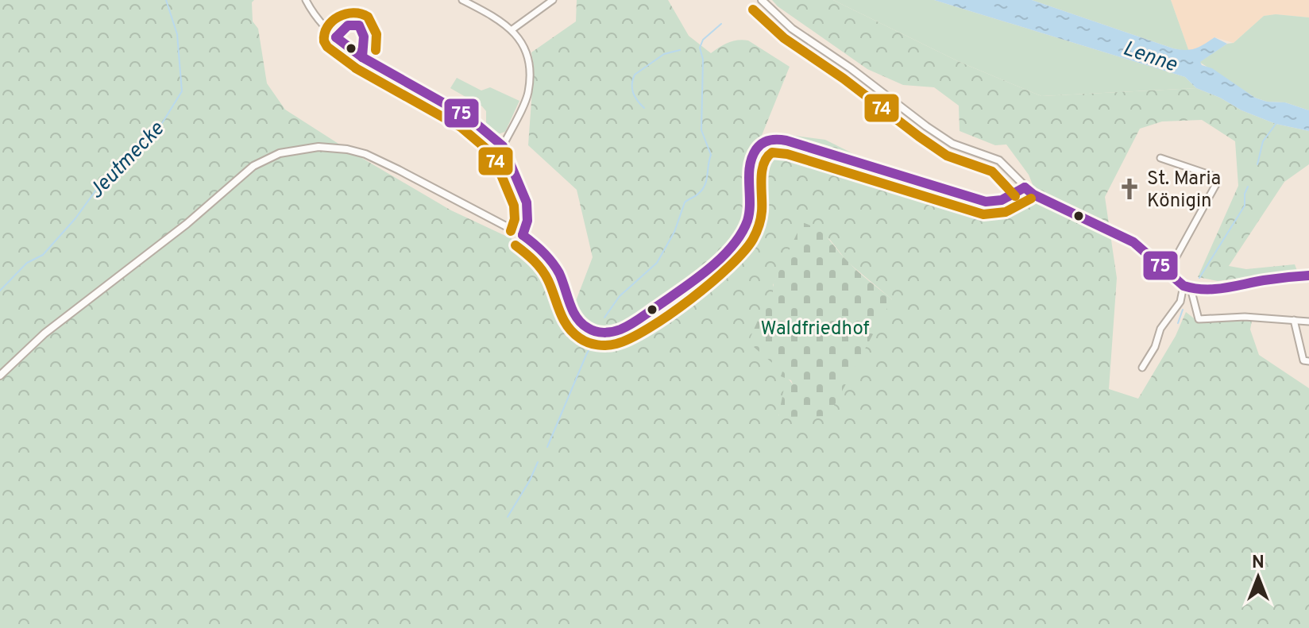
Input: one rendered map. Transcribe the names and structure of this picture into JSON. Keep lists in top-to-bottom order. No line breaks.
{"water":["Lenne","Jeutmecke"],"parks":["Waldfriedhof"],"places":{"church":["St. Maria Königin"]},"lines":["transit line 74","transit line 75"],"north":"top"}
